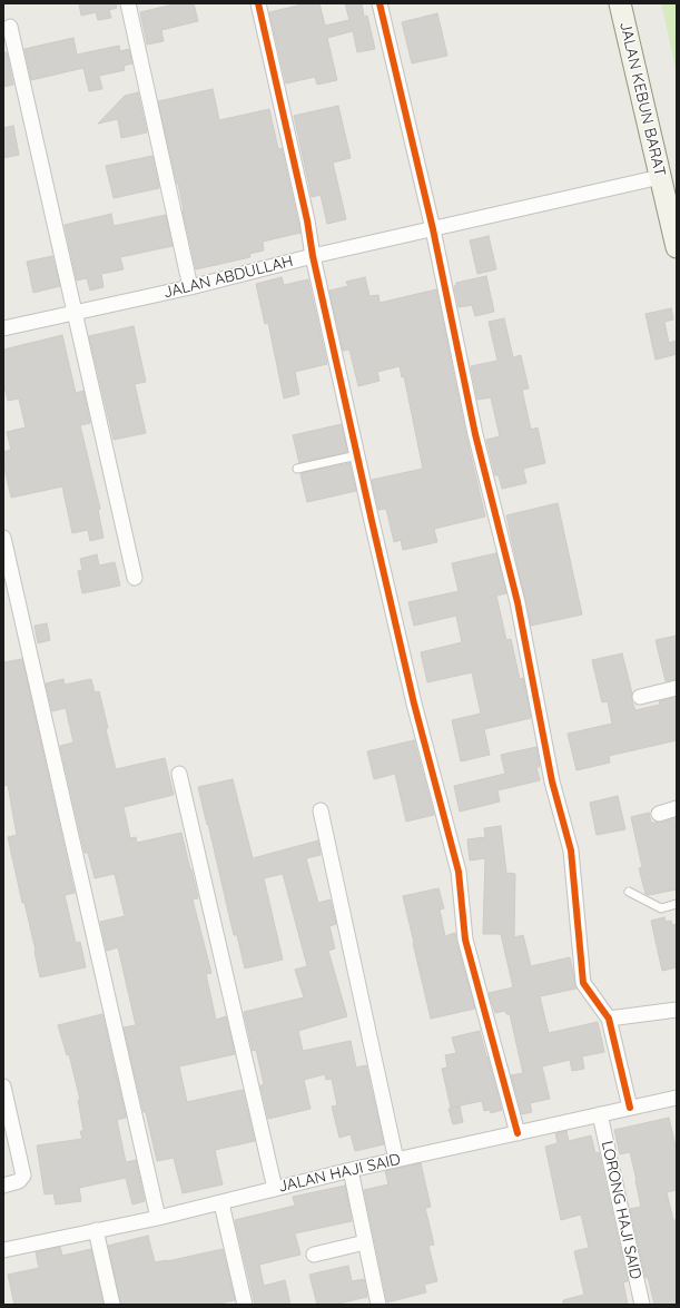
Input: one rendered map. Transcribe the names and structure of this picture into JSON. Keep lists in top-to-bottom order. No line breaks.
{"streets":{"main road":["JALAN KEBUN BARAT"],"street":["JALAN ABDULLAH","JALAN HAJI SAID","LORONG HAJI SAID"]},"crossings":[["JALAN KEBUN BARAT","JALAN ABDULLAH"],["JALAN HAJI SAID","LORONG HAJI SAID"]]}
